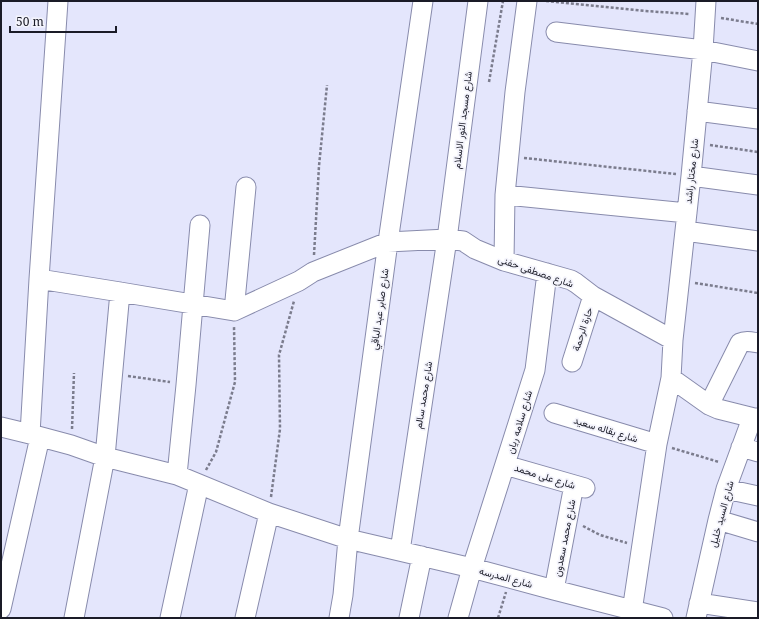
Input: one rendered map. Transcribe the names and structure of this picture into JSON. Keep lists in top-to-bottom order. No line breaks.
{"streets":{"street":["شارع مسجد النور الاسلام","شارع مختار راشد","شارع مصطفى حفنى","شارع صابر عبد الباقي","حارة الرحمة","شارع محمد سالم","شارع سلامه ريان","شارع بقاله سعيد","شارع على محمد","شارع السيد خليل","شارع محمد سعدون","شارع المدرسه"]},"crossings":[["شارع مسجد النور الاسلام","شارع مصطفى حفنى"],["شارع مسجد النور الاسلام","شارع محمد سالم"],["شارع مختار راشد","شارع مصطفى حفنى"],["شارع مختار راشد","شارع بقاله سعيد"],["شارع مختار راشد","شارع المدرسه"],["شارع مصطفى حفنى","شارع صابر عبد الباقي"],["شارع مصطفى حفنى","حارة الرحمة"],["شارع مصطفى حفنى","شارع محمد سالم"],["شارع مصطفى حفنى","شارع سلامه ريان"],["شارع صابر عبد الباقي","شارع المدرسه"],["شارع محمد سالم","شارع المدرسه"],["شارع سلامه ريان","شارع على محمد"],["شارع سلامه ريان","شارع المدرسه"],["شارع على محمد","شارع محمد سعدون"],["شارع محمد سعدون","شارع المدرسه"]],"scale_bar":"50 m"}
